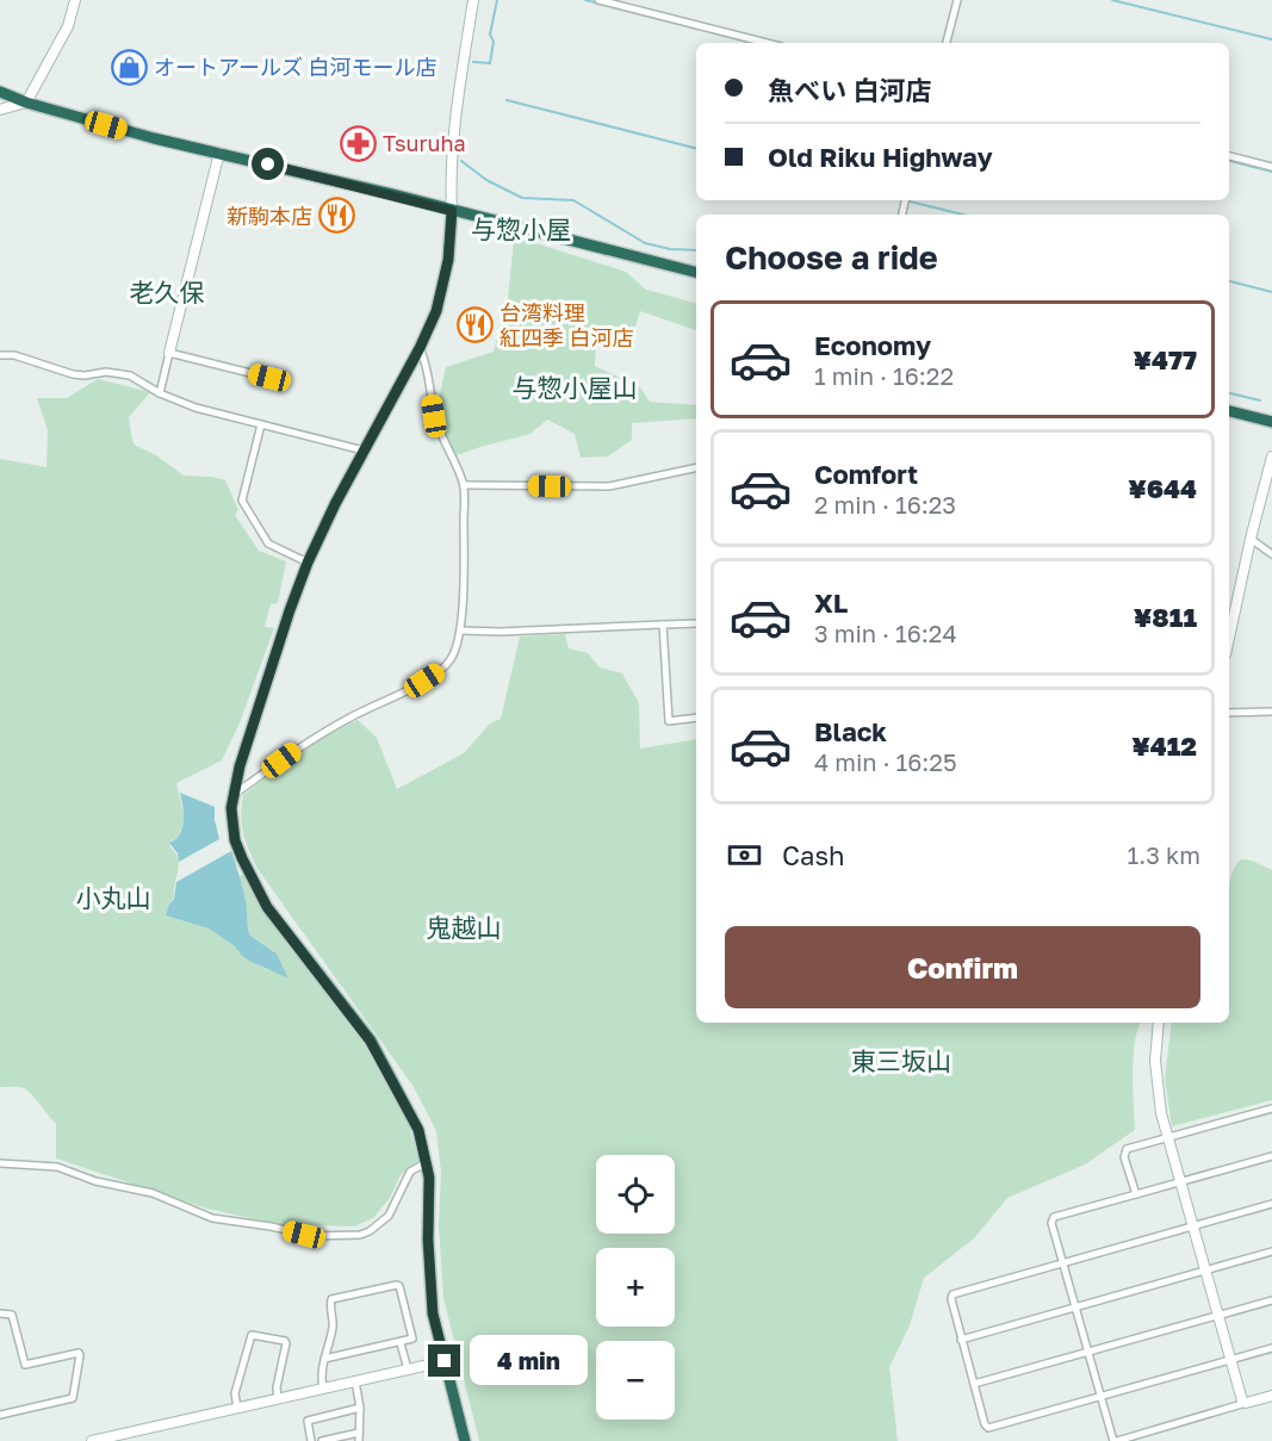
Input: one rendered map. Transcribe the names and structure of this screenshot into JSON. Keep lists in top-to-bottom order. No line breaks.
{"districts":["与惣小屋","老久保","与惣小屋山","小丸山","鬼越山","東三坂山"],"places":{"shop":["オートアールズ 白河モール店"],"pharmacy":["Tsuruha"],"restaurant":["新駒本店","台湾料理 紅四季 白河店"]},"page":{"banner":["魚べい 白河店","Old Riku Highway"],"heading":"Choose a ride","list":[{"name":"Economy","note":"1 min · 16:22","value":"¥477"},{"name":"Comfort","note":"2 min · 16:23","value":"¥644"},{"name":"XL","note":"3 min · 16:24","value":"¥811"},{"name":"Black","note":"4 min · 16:25","value":"¥412"}],"pay":["Cash","1.3 km"],"buttons":"Confirm","map_buttons":["+","−"],"bubble":"4 min"}}
